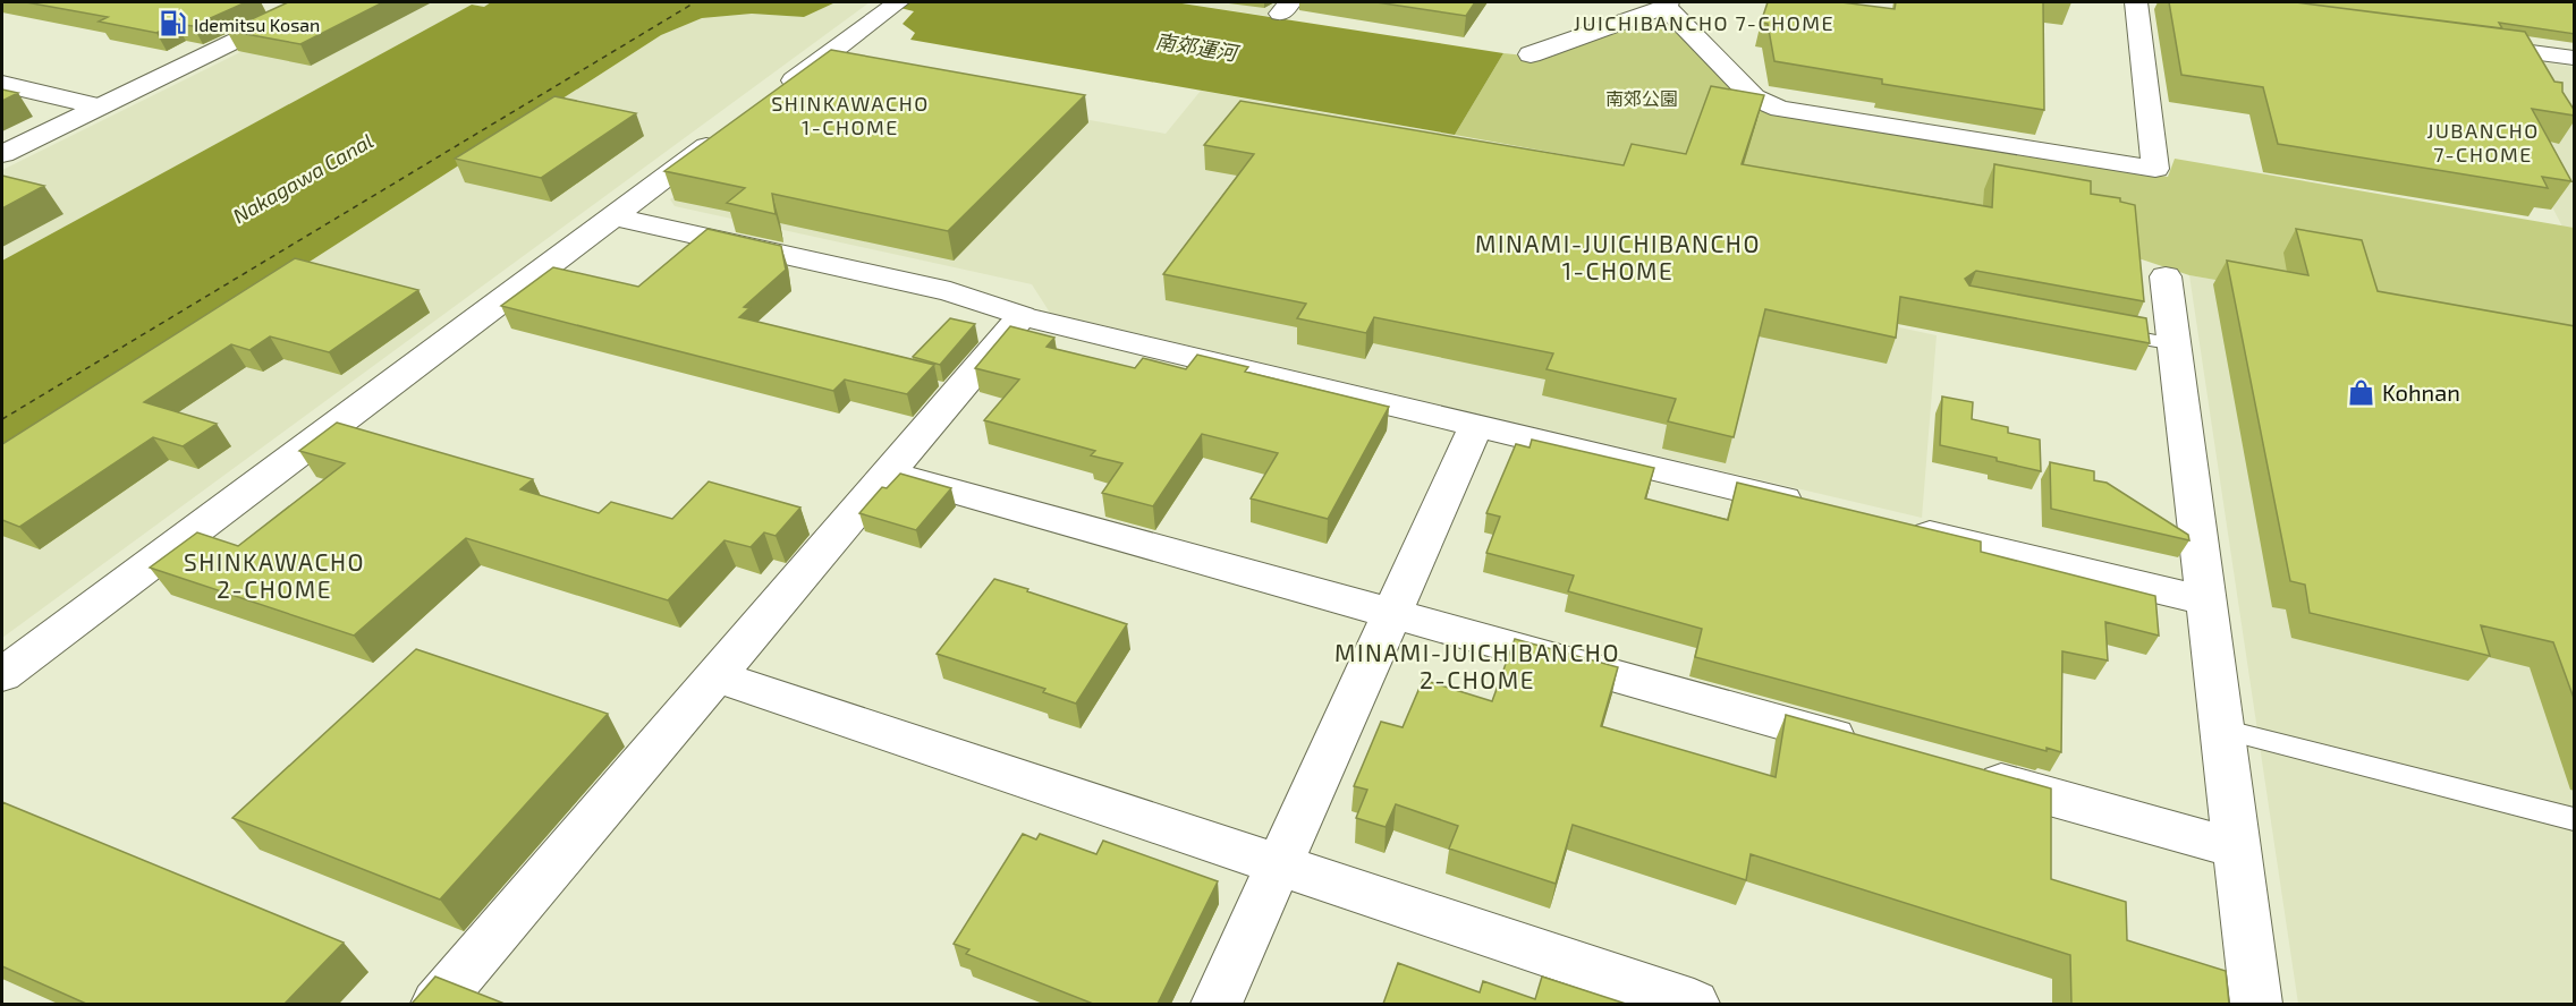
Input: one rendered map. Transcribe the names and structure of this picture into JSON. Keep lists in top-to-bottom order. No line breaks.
{"districts":["JUICHIBANCHO 7-CHOME","SHINKAWACHO 1-CHOME","JUBANCHO 7-CHOME","MINAMI-JUICHIBANCHO 1-CHOME","SHINKAWACHO 2-CHOME","MINAMI-JUICHIBANCHO 2-CHOME"],"water":["南郊運河","Nakagawa Canal"],"parks":["南郊公園"],"places":{"fuel station":["Idemitsu Kosan"],"shop":["Kohnan"]}}
